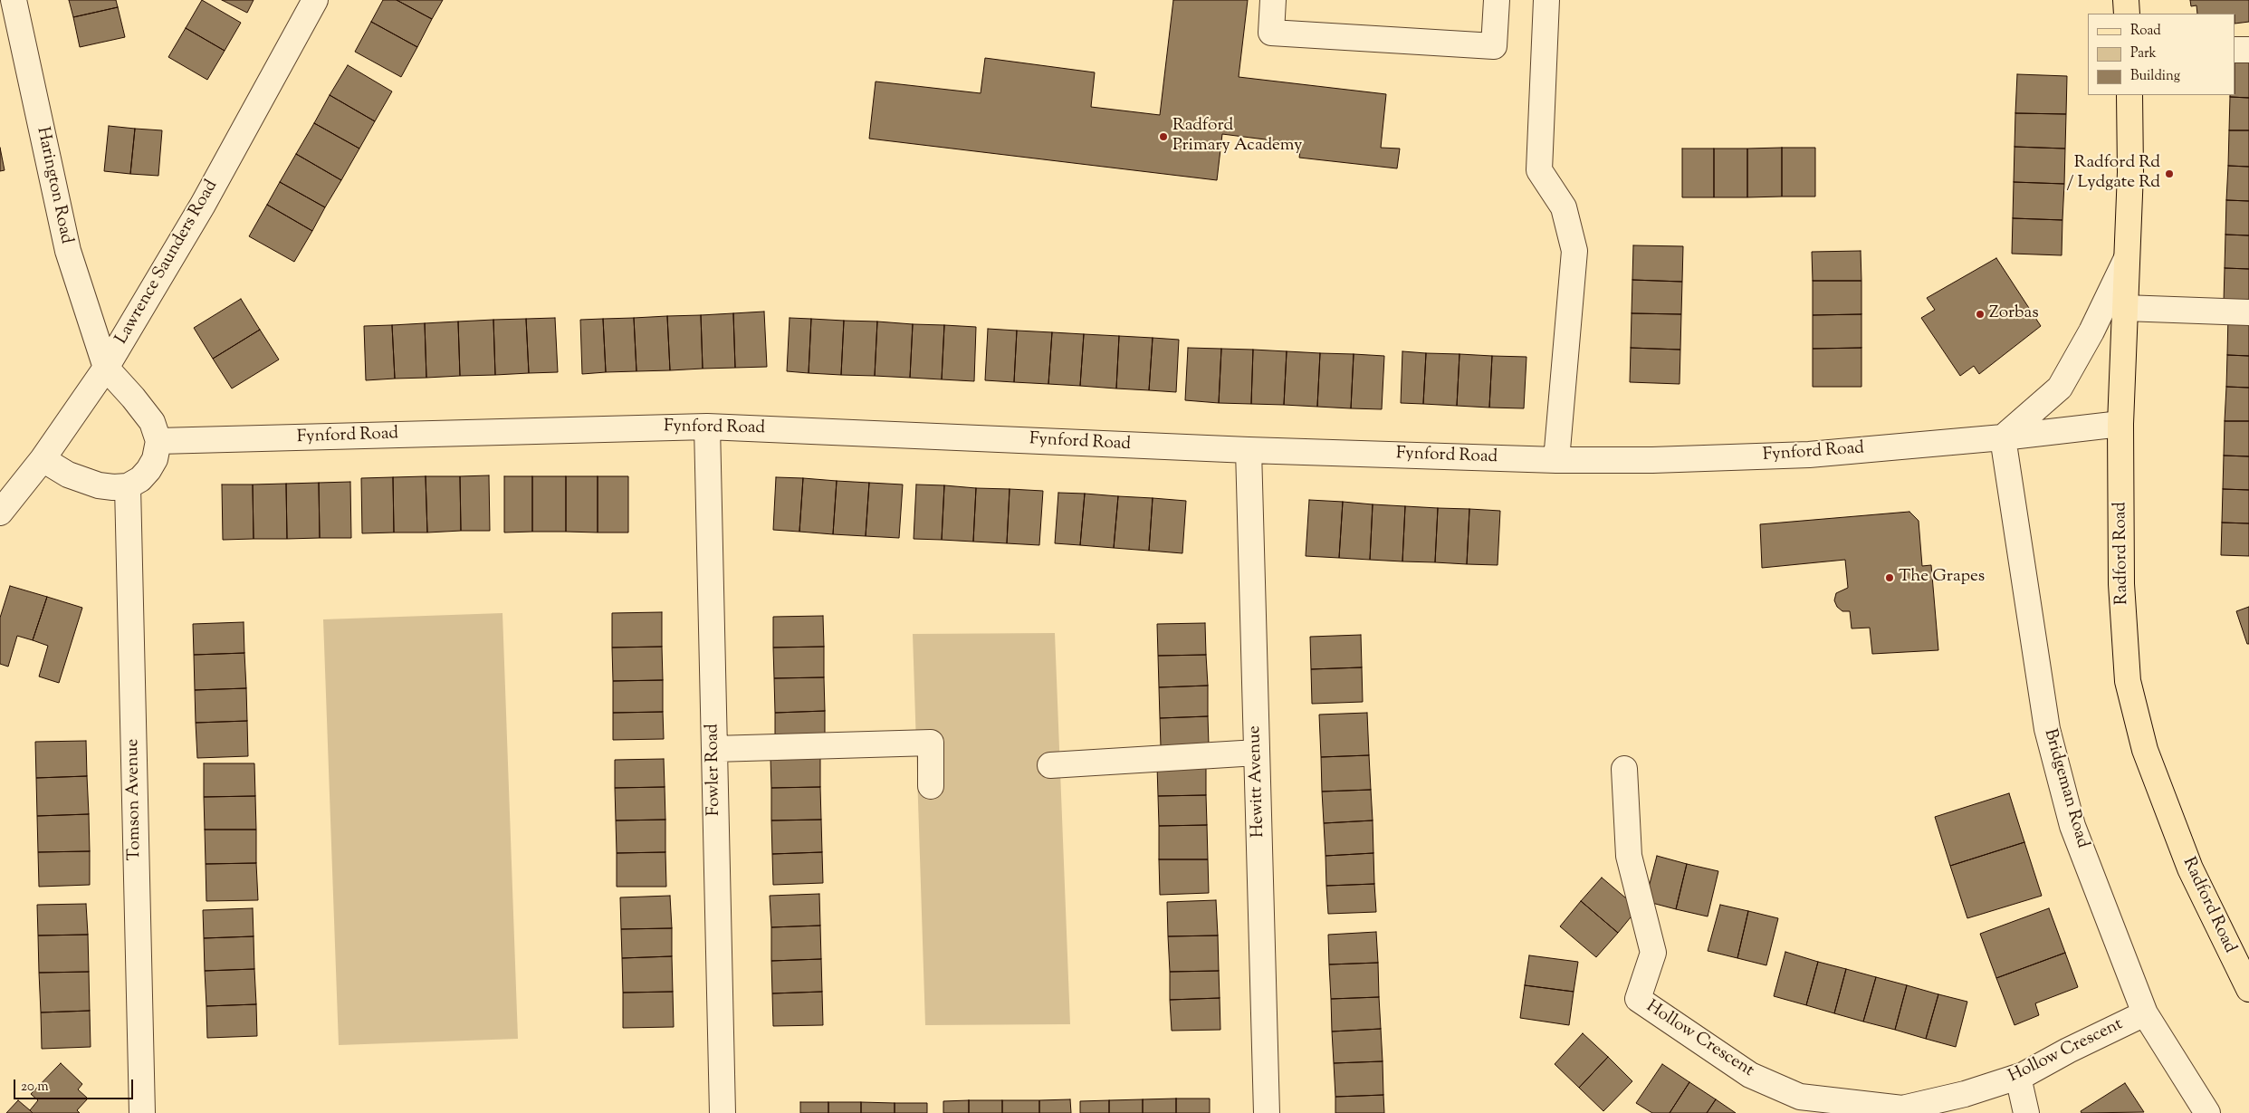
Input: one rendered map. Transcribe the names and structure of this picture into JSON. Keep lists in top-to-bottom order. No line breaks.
{"streets":{"main road":["Radford Road"],"street":["Harington Road","Lawrence Saunders Road","Fynford Road","Fowler Road","Hewitt Avenue","Bridgeman Road","Tomson Avenue","Hollow Crescent"]},"crossings":[["Harington Road","Lawrence Saunders Road"],["Fynford Road","Radford Road"],["Fynford Road","Fowler Road"],["Fynford Road","Hewitt Avenue"],["Fynford Road","Bridgeman Road"],["Bridgeman Road","Hollow Crescent"]],"places":["Radford Primary Academy","Radford Rd / Lydgate Rd","Zorbas","The Grapes"],"legend":["Road","Park","Building"],"scale_bar":"20 m"}
